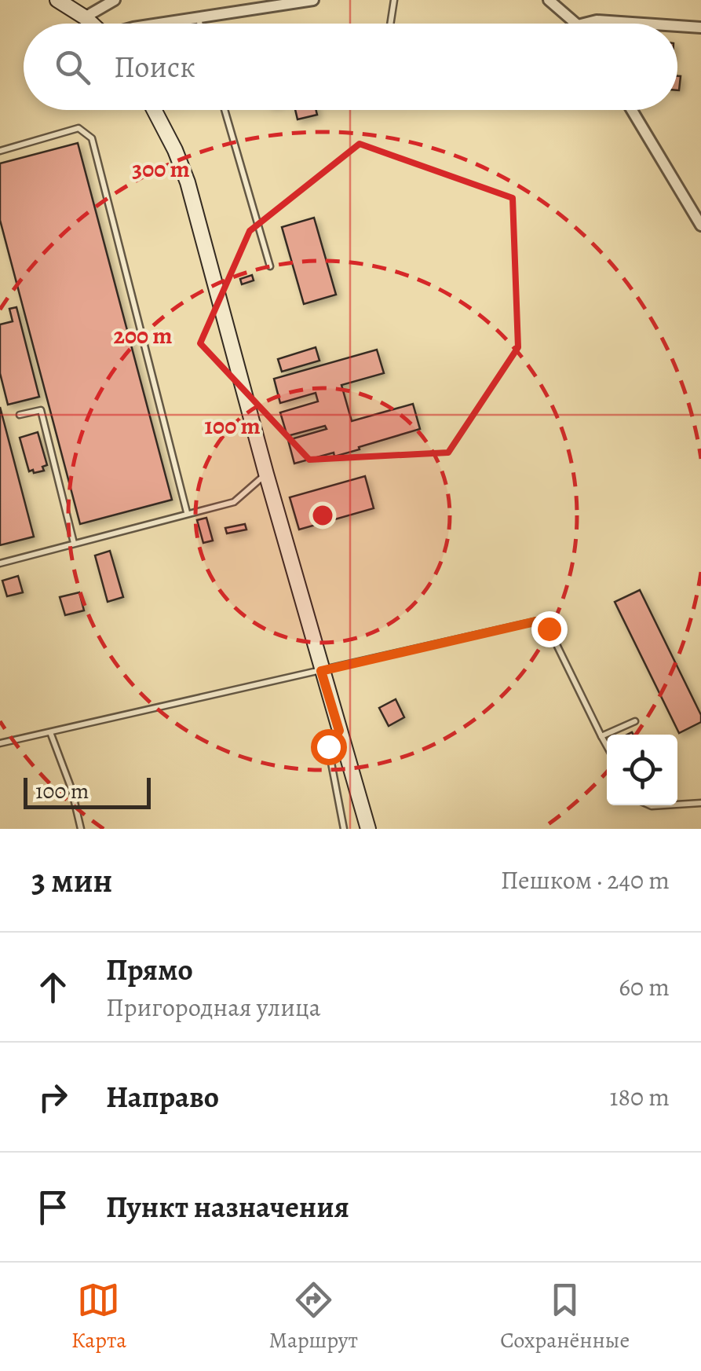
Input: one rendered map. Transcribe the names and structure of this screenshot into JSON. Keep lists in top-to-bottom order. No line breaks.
{"scale_bar":"100 m","page":{"search":"Поиск","scale":"100 m","heading":["3 мин","Пешком · 240 m"],"list":[["Прямо","Пригородная улица","60 m"],["Направо","180 m"],"Пункт назначения"],"nav":["Карта","Маршрут","Сохранённые"]},"rings":["300 m","200 m","100 m"]}
